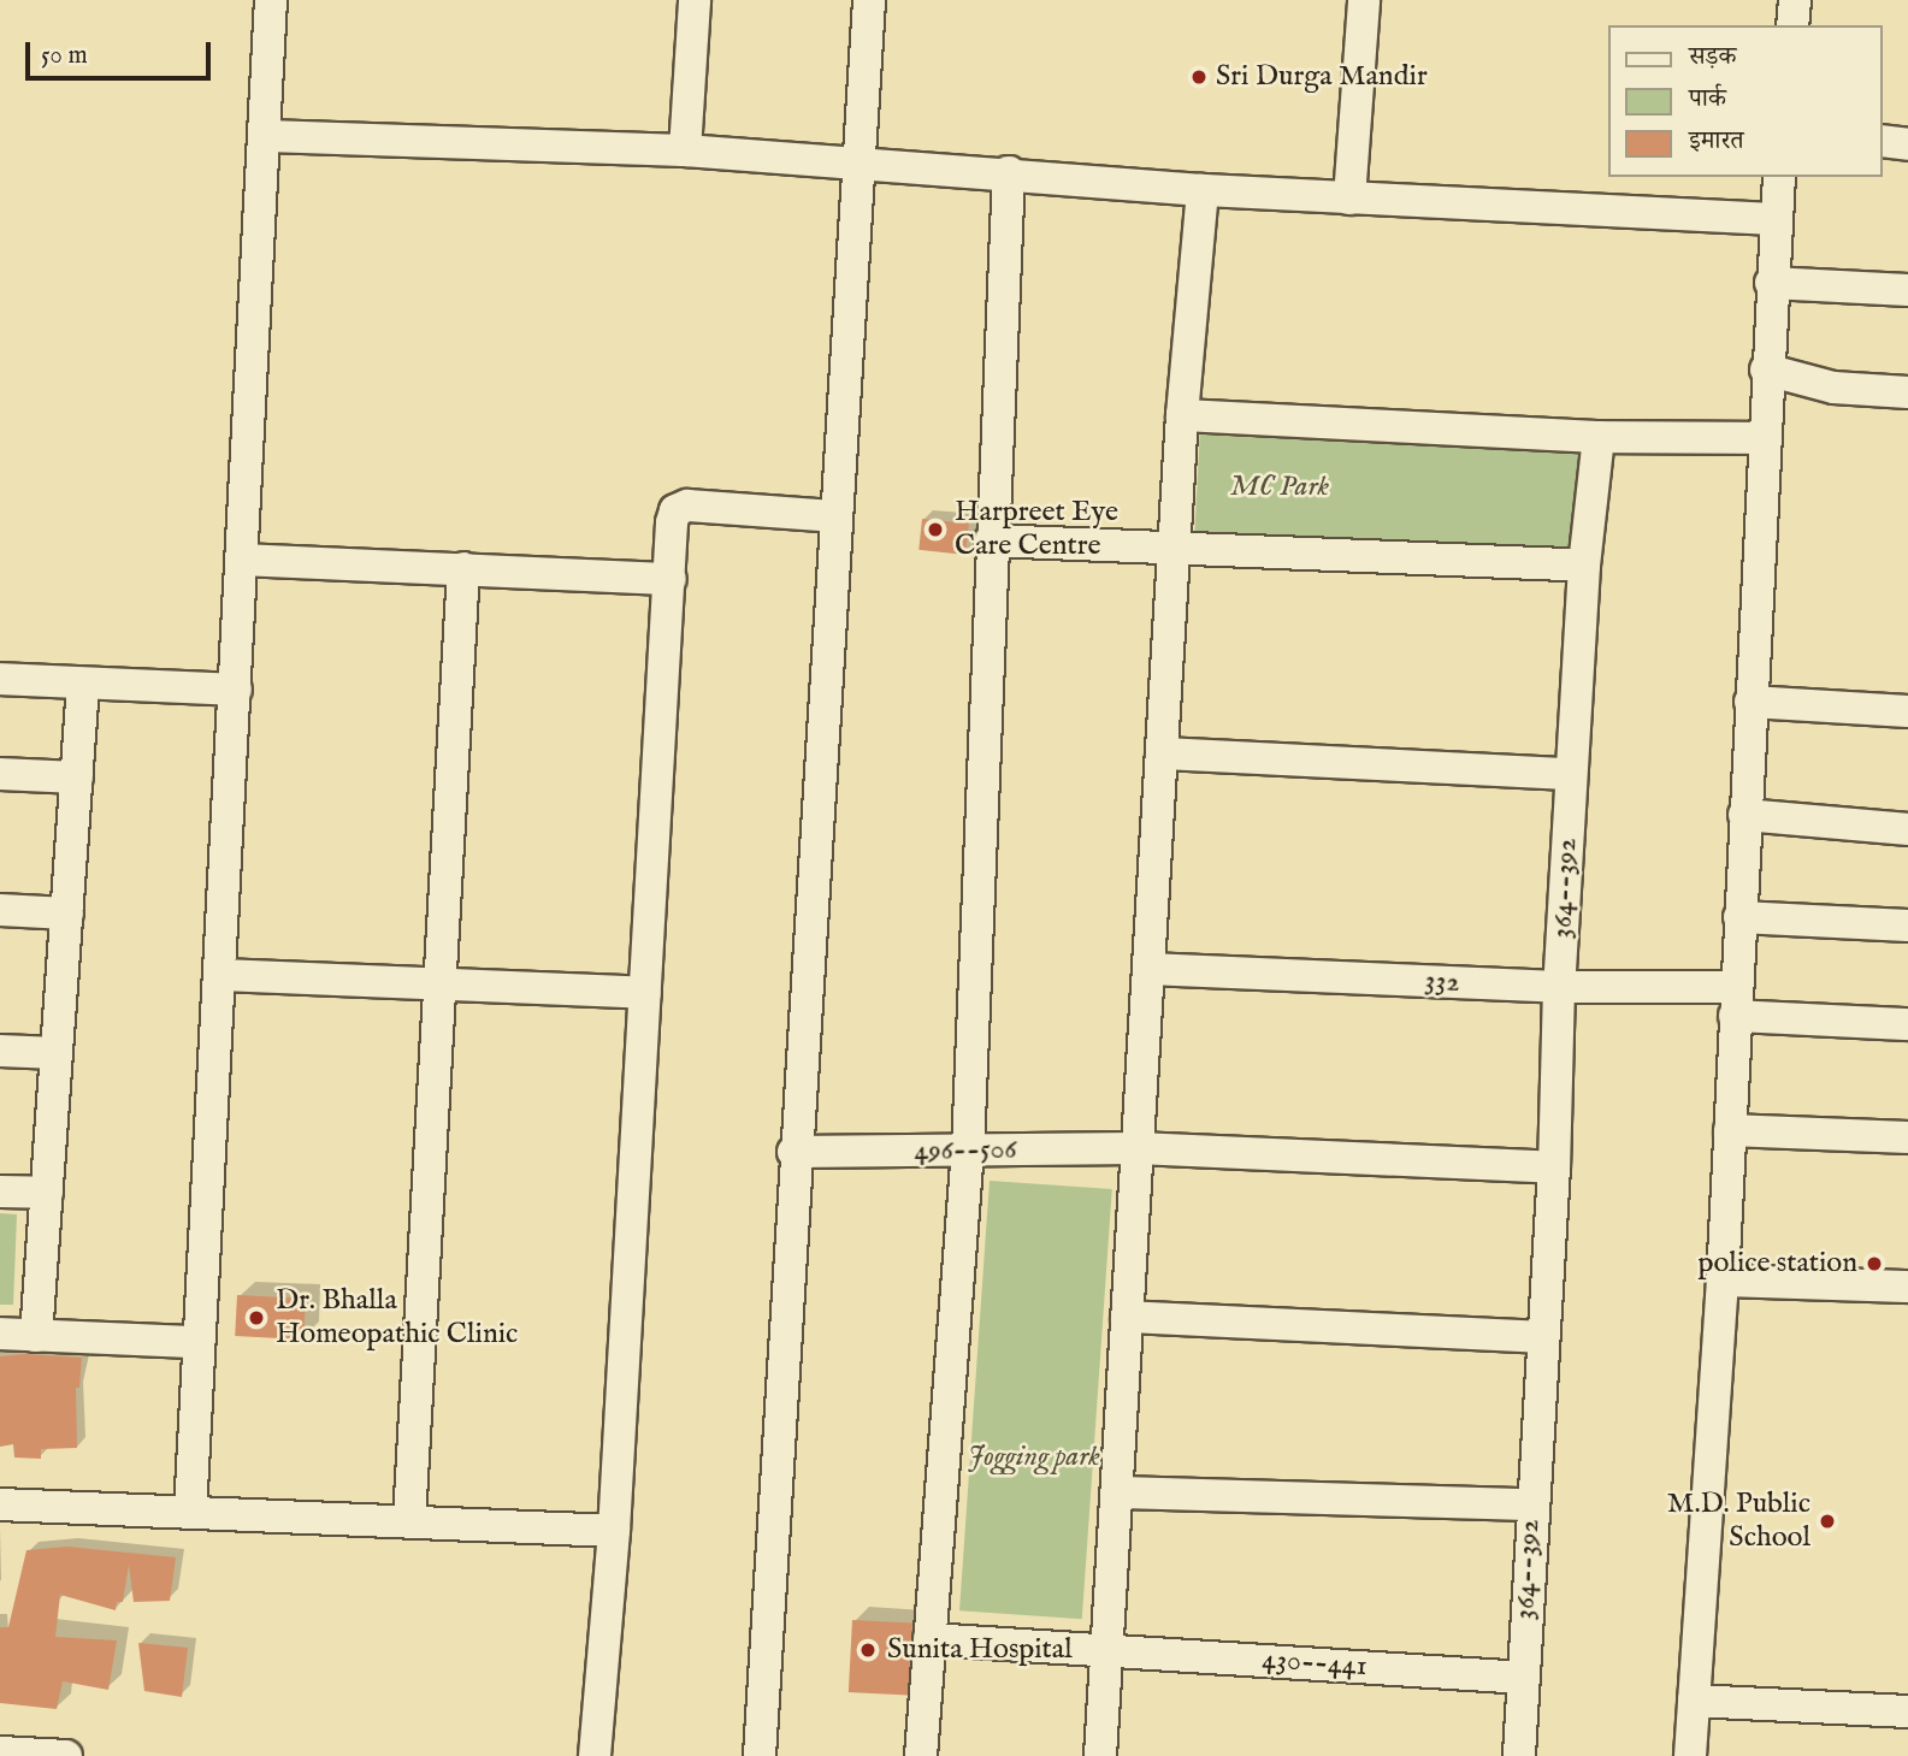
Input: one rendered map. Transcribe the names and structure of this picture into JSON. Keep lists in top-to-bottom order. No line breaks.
{"streets":{"street":["364--392","332","496--506","430--441"]},"crossings":[["364--392","332"],["364--392","496--506"],["364--392","430--441"]],"parks":["MC Park","Jogging park"],"places":["Sri Durga Mandir","Harpreet Eye Care Centre","police station","Dr. Bhalla Homeopathic Clinic","M.D. Public School","Sunita Hospital"],"legend":["सड़क","पार्क","इमारत"],"scale_bar":"50 m"}
